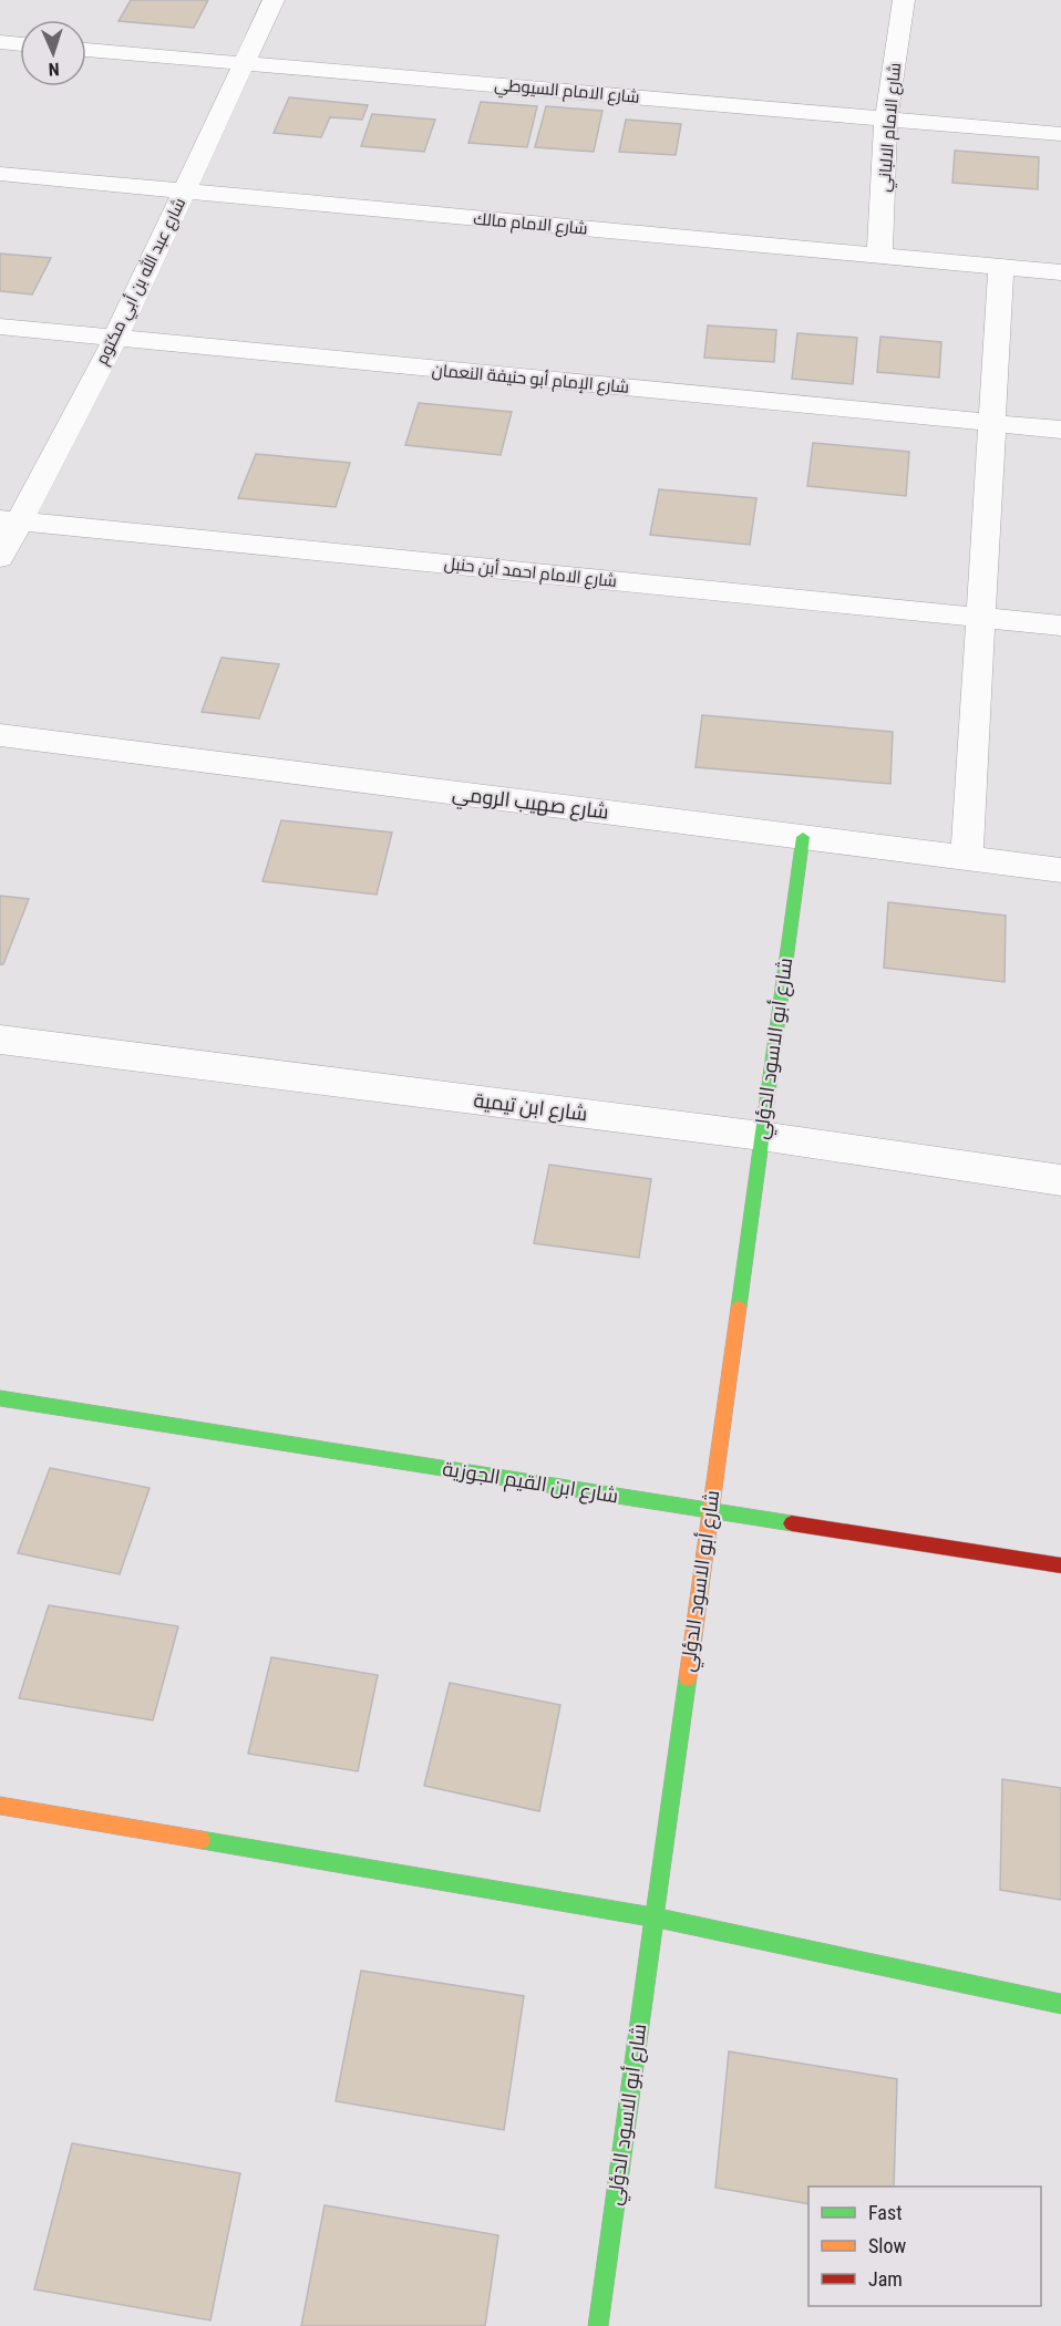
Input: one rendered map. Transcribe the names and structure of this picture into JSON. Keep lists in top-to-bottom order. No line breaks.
{"streets":{"street":["شارع الامام السيوطي","شارع الامام الالباني","شارع الامام مالك","شارع عبد الله بن أبي مكتوم","شارع الإمام أبو حنيفة النعمان","شارع الامام احمد أبن حنبل","شارع صهيب الرومي","شارع أبو الاسود الدؤلي","شارع ابن تيمية","شارع ابن القيم الجوزية"]},"crossings":[["شارع الامام السيوطي","شارع الامام الالباني"],["شارع الامام السيوطي","شارع عبد الله بن أبي مكتوم"],["شارع الامام الالباني","شارع الامام مالك"],["شارع الامام مالك","شارع عبد الله بن أبي مكتوم"],["شارع عبد الله بن أبي مكتوم","شارع الإمام أبو حنيفة النعمان"],["شارع عبد الله بن أبي مكتوم","شارع الامام احمد أبن حنبل"],["شارع صهيب الرومي","شارع أبو الاسود الدؤلي"],["شارع أبو الاسود الدؤلي","شارع ابن تيمية"],["شارع أبو الاسود الدؤلي","شارع ابن القيم الجوزية"]],"legend":["Fast","Slow","Jam"],"north":"bottom"}
